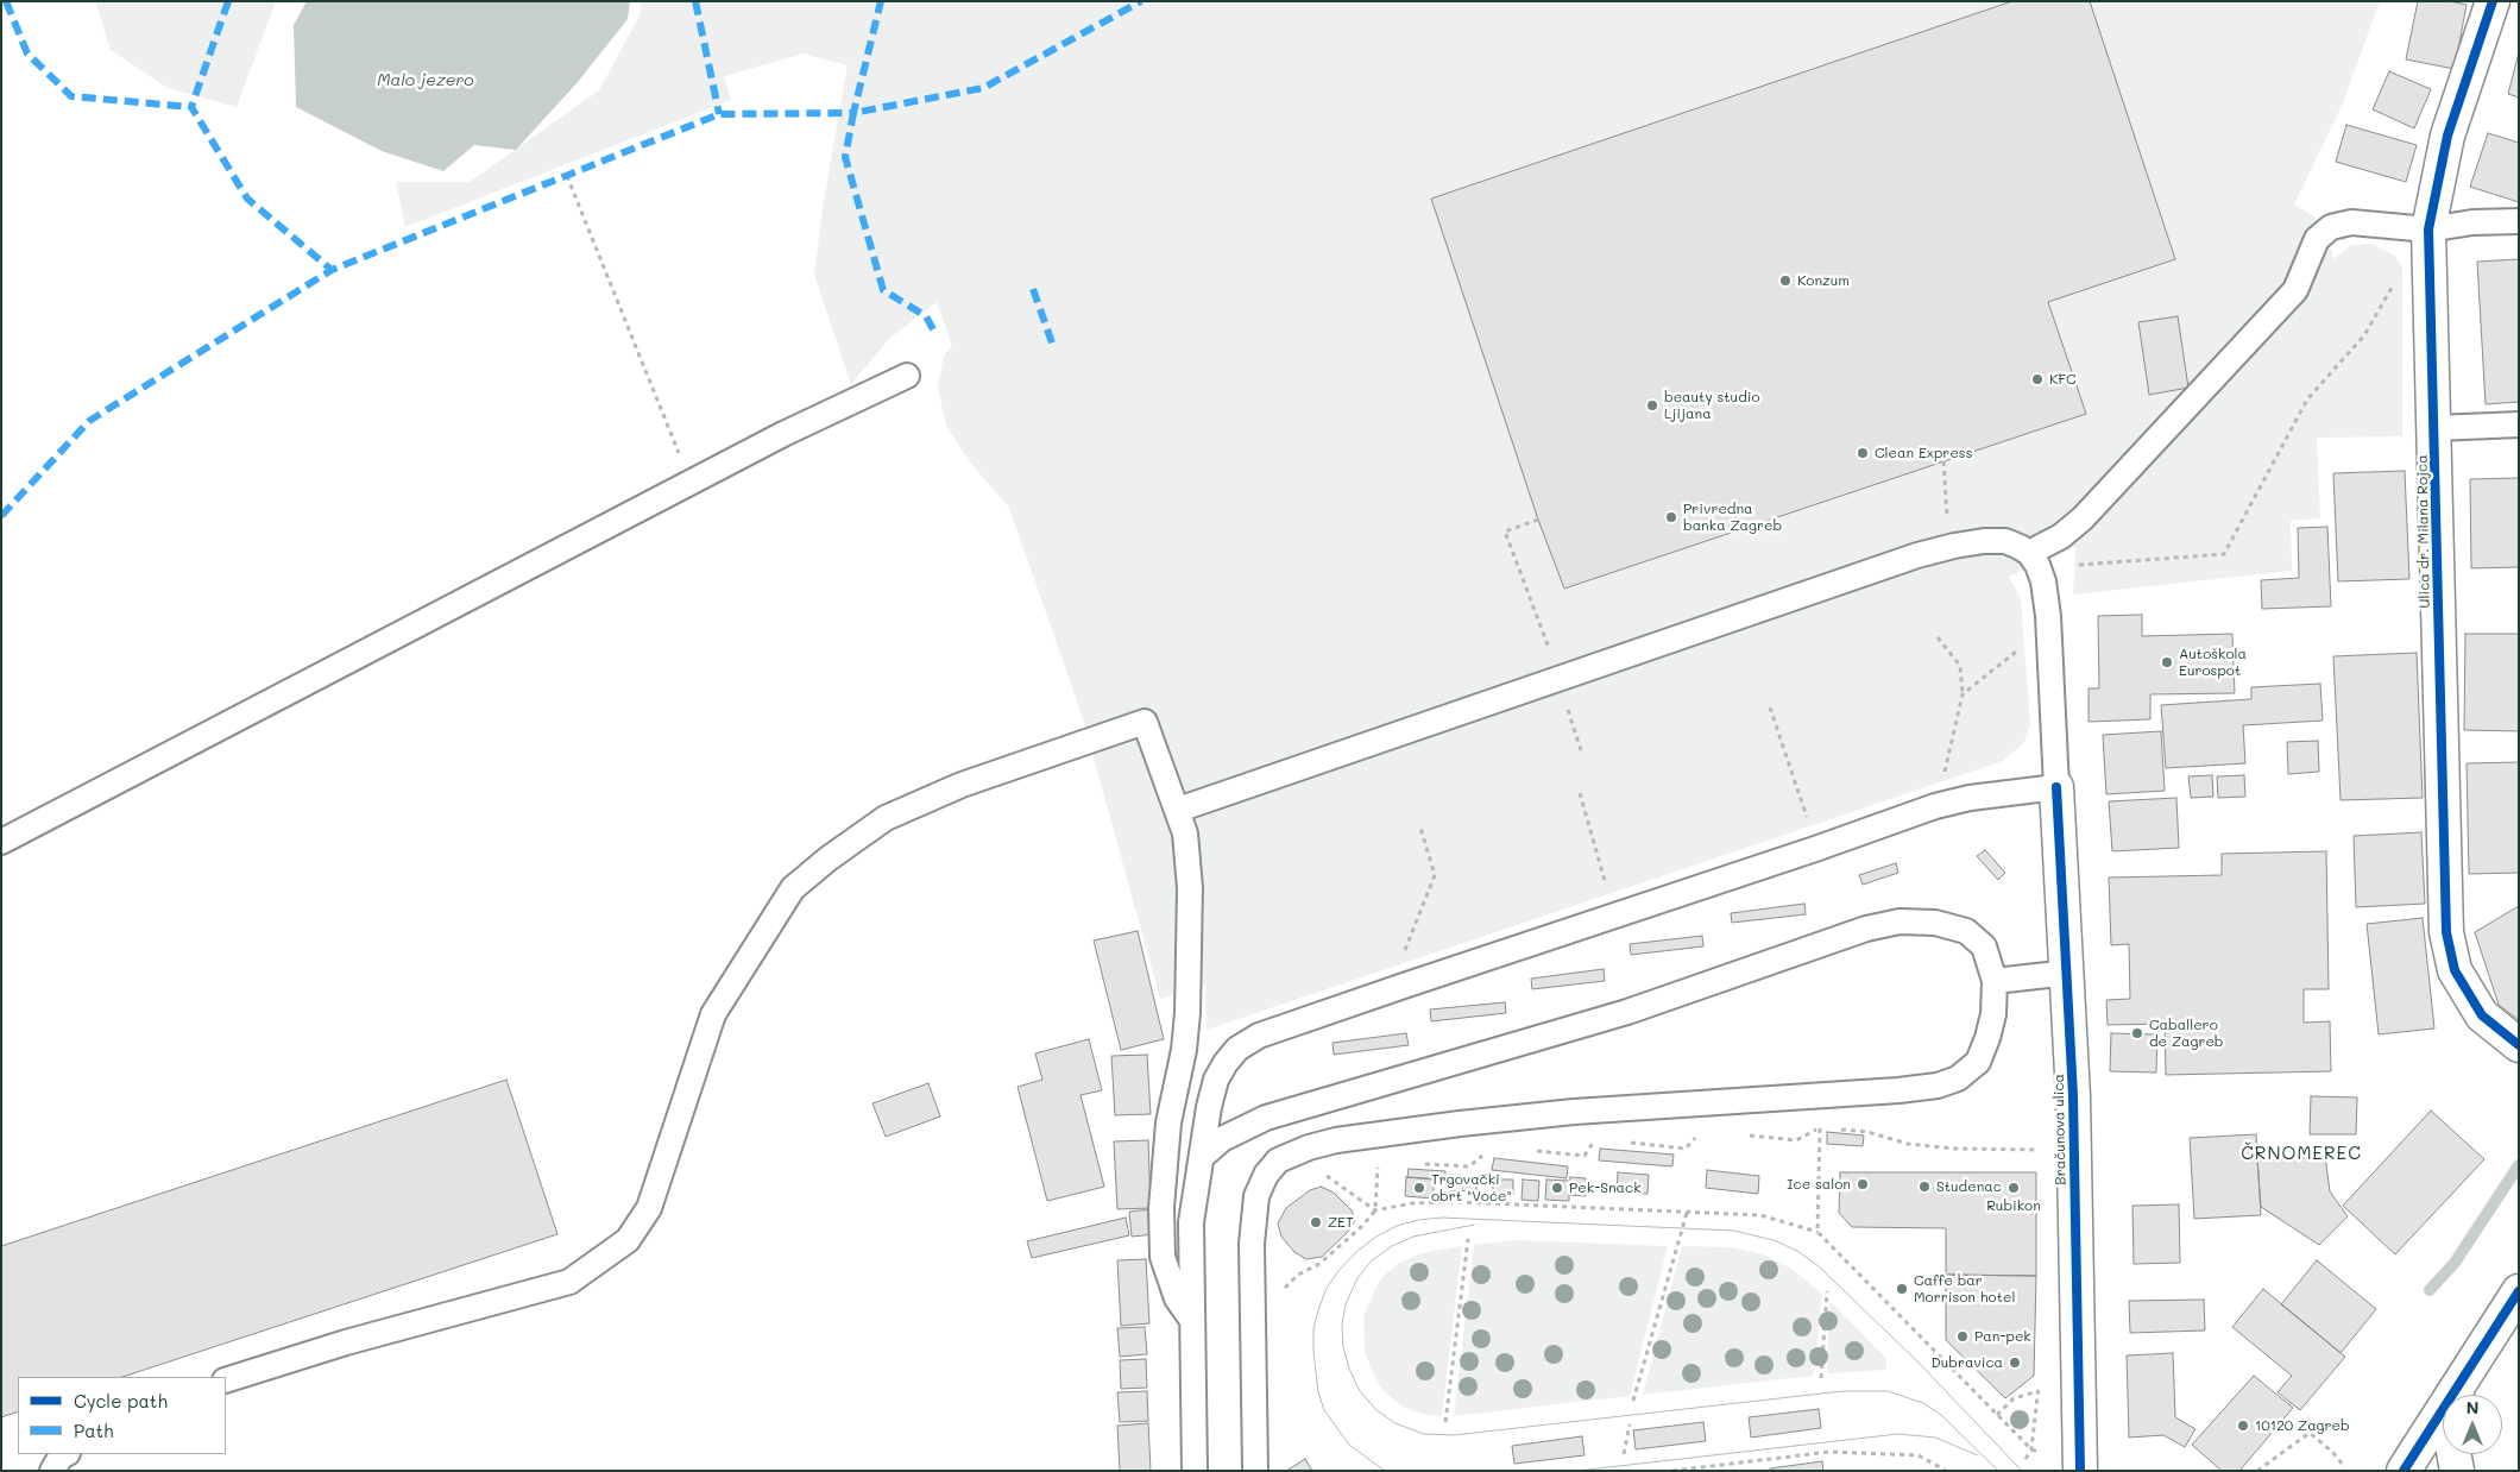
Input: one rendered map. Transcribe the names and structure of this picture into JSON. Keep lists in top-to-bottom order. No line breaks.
{"streets":{"street":["Ulica dr. Milana Rojca","Bračunova ulica"]},"districts":["ČRNOMEREC"],"water":["Malo jezero"],"places":["Konzum","KFC","beauty studio Ljijana","Clean Express","Privredna banka Zagreb","Autoškola Eurospot","Caballero de Zagreb","Ice salon","Studenac","Trgovački obrt \"Voće\"","Pek-Snack","Rubikon","ZET","Caffe bar Morrison hotel","Pan-pek","Dubravica","10120 Zagreb"],"legend":["Cycle path","Path"],"north":"top"}
